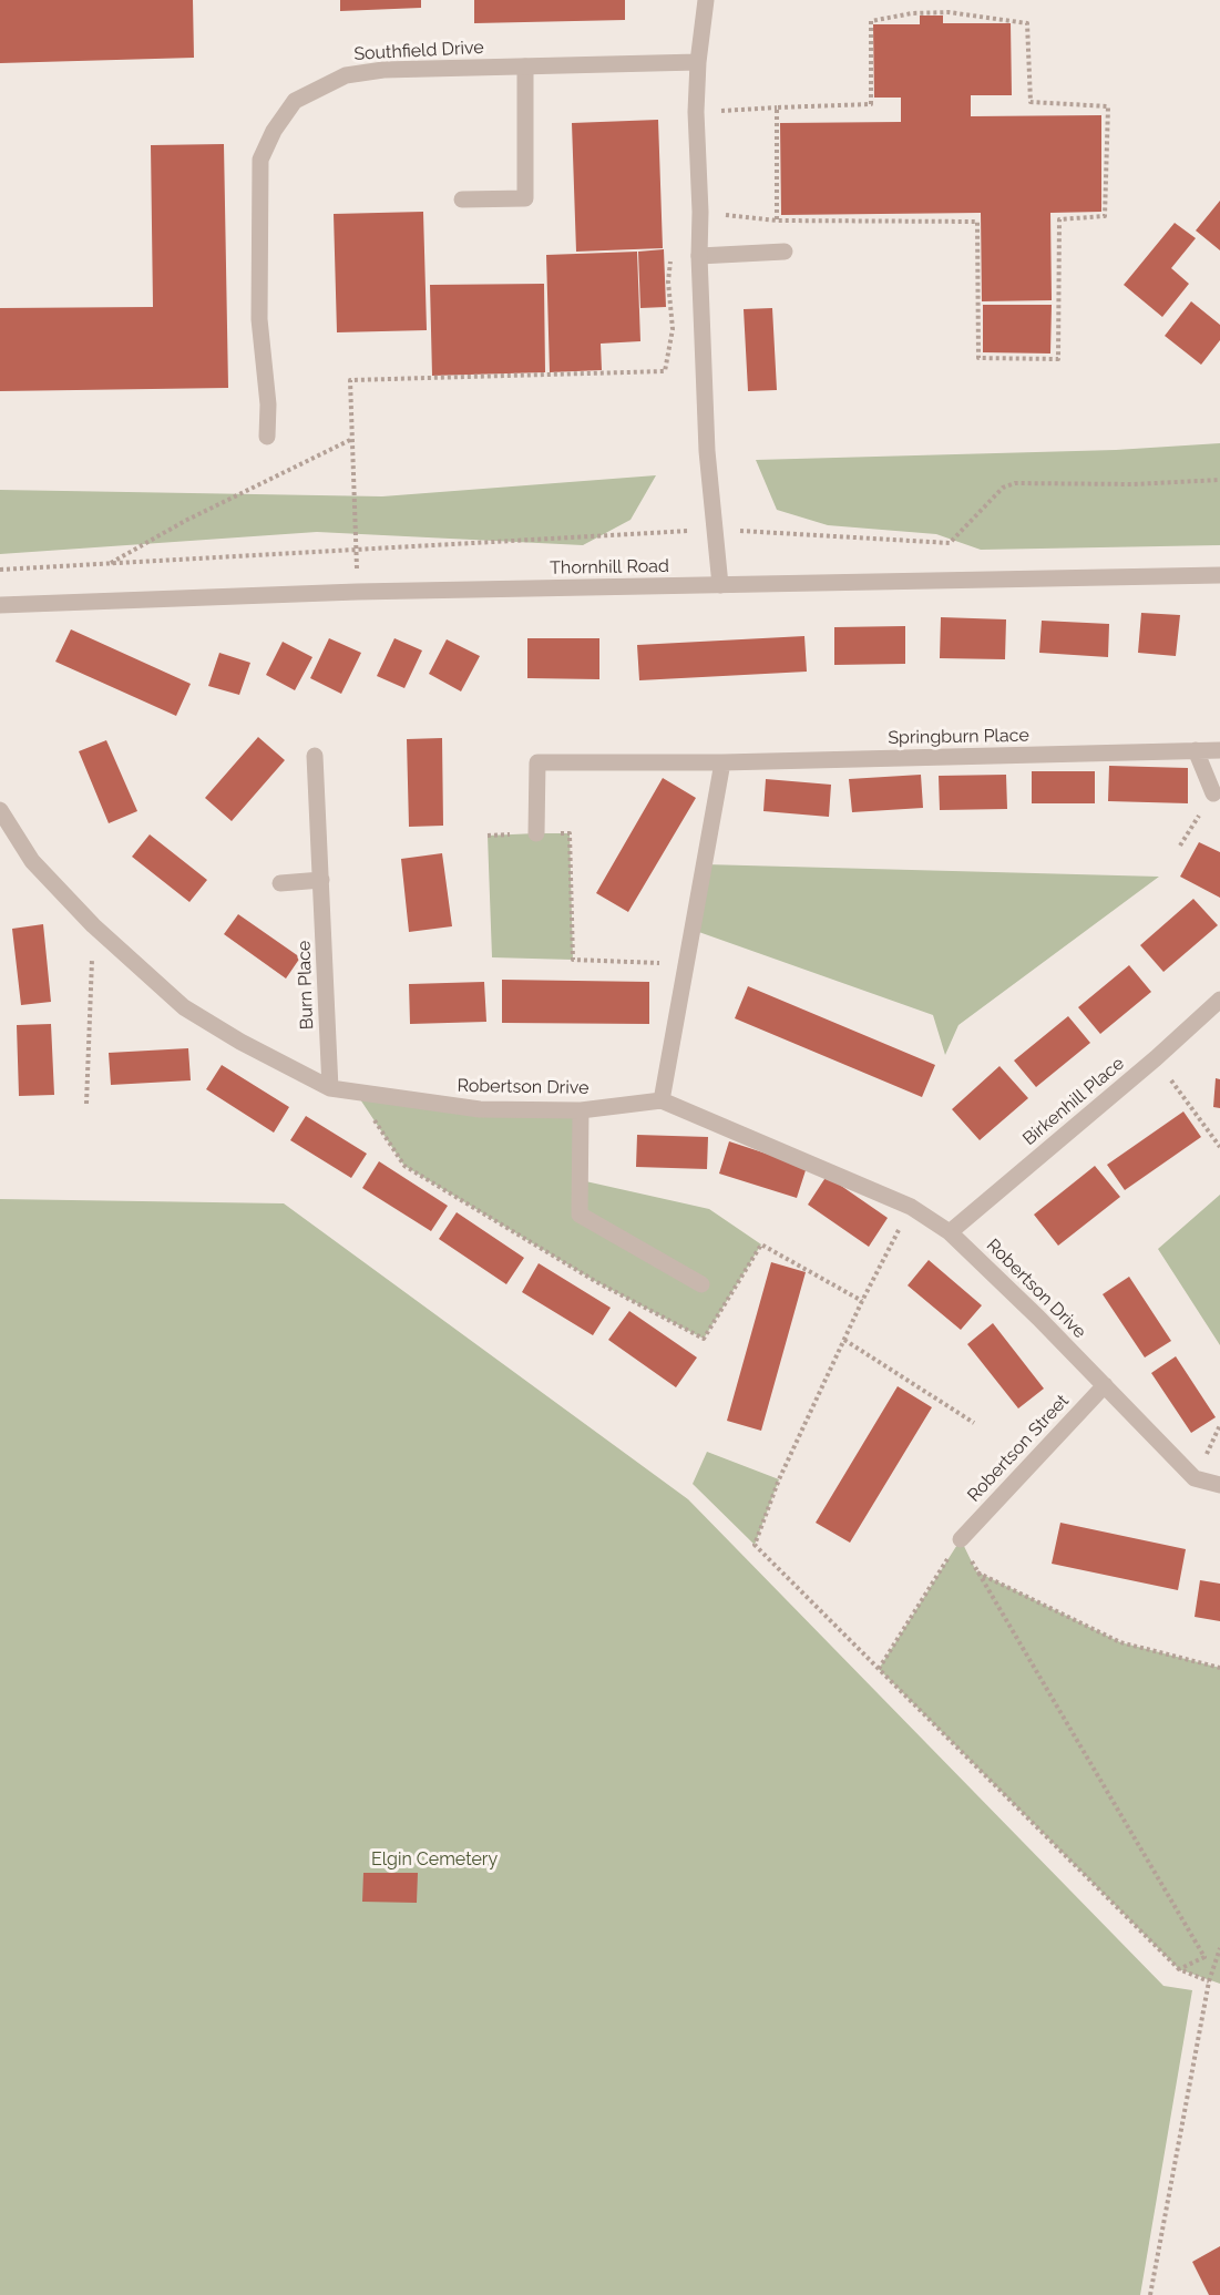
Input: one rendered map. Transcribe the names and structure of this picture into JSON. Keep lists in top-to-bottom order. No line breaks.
{"streets":{"street":["Southfield Drive","Thornhill Road","Springburn Place","Burn Place","Robertson Drive","Birkenhill Place","Robertson Street"]},"crossings":[["Burn Place","Robertson Drive"],["Robertson Drive","Birkenhill Place"],["Robertson Drive","Robertson Street"]],"parks":["Elgin Cemetery"]}
